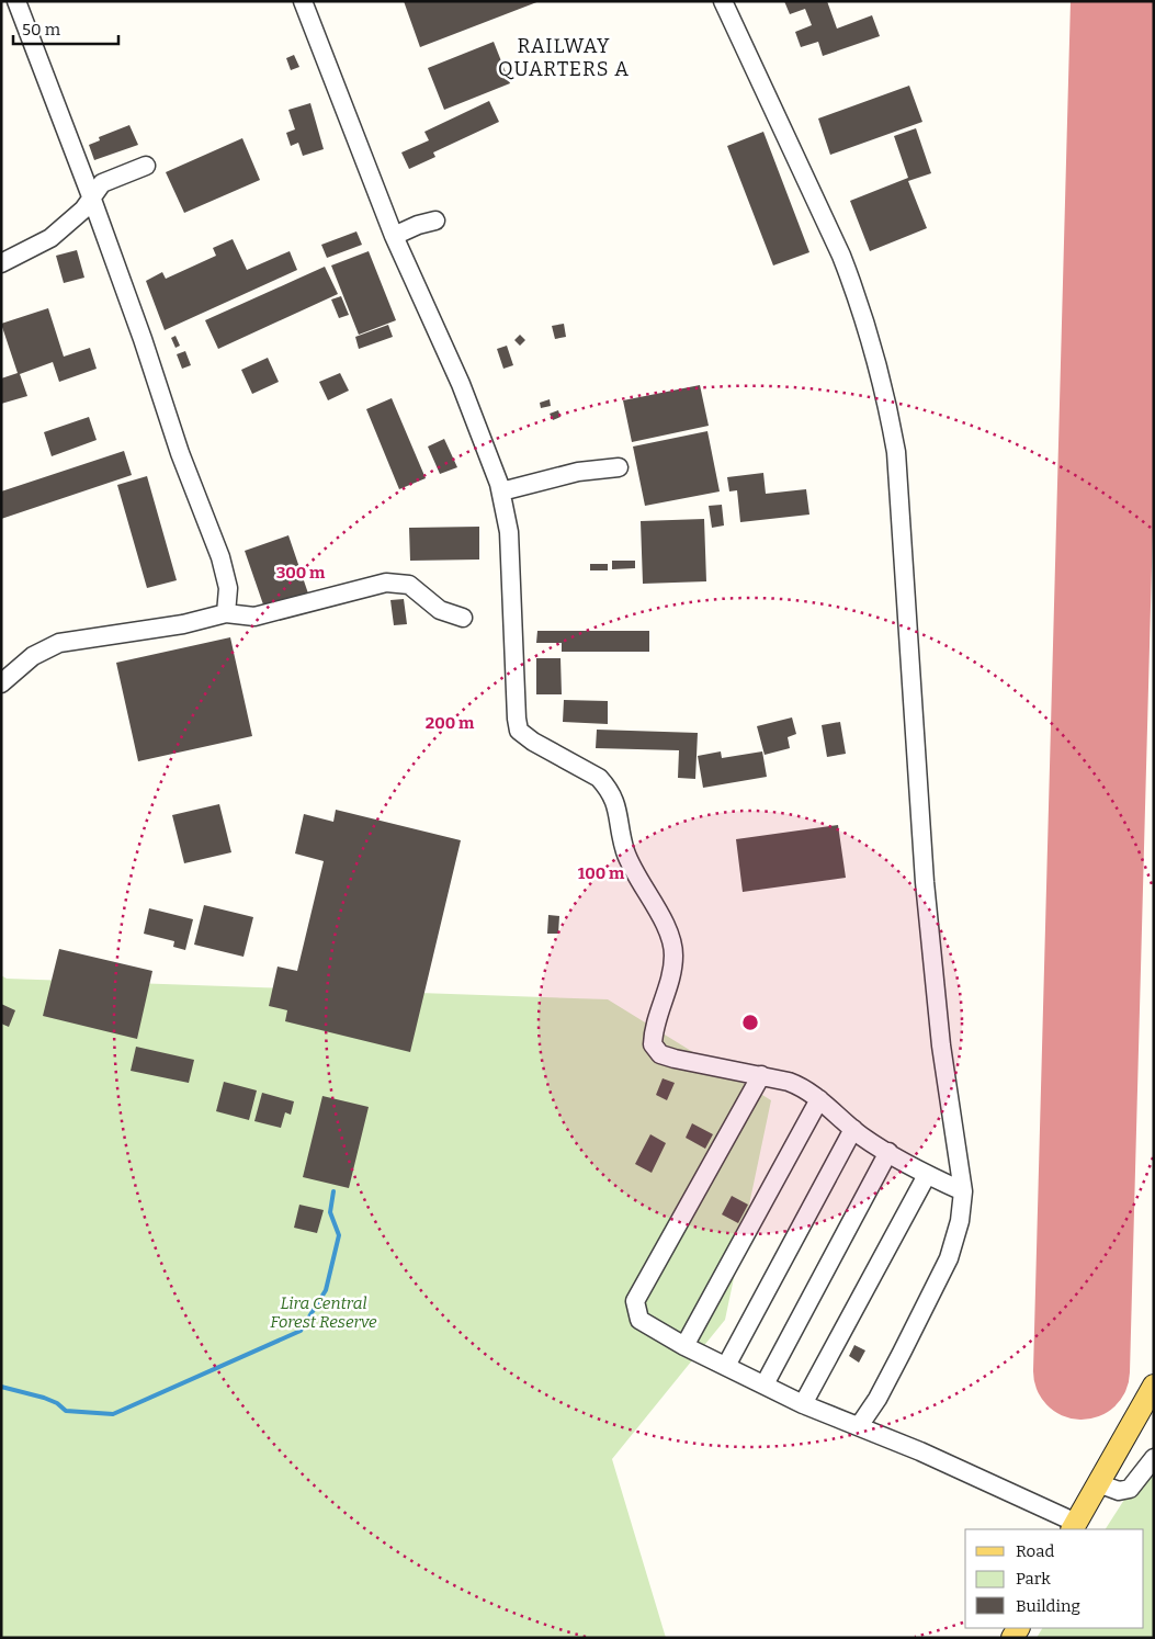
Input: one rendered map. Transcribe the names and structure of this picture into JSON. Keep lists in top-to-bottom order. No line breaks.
{"districts":["RAILWAY QUARTERS A"],"parks":["Lira Central Forest Reserve"],"legend":["Road","Park","Building"],"scale_bar":"50 m","rings":["300 m","200 m","100 m"]}
